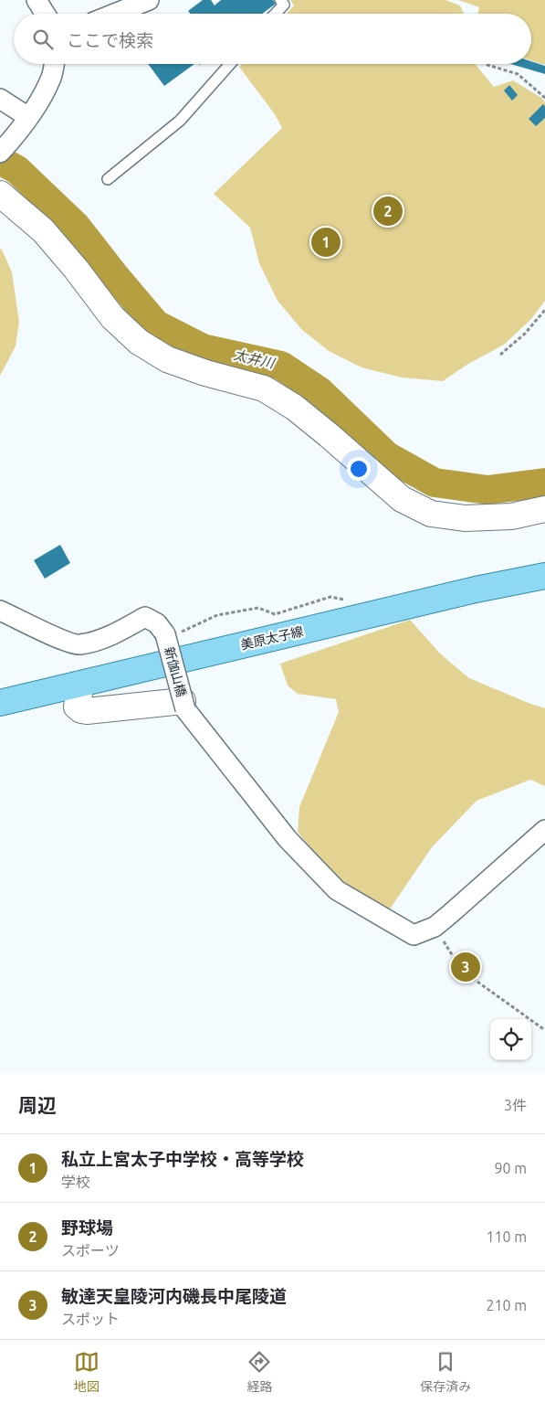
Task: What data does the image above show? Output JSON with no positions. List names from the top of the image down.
{
  "streets": {
    "main road": ["美原太子線"],
    "street": ["新伽山橋"]
  },
  "water": ["太井川"],
  "page": {
    "search": "ここで検索",
    "pins": ["2", "1", "3"],
    "heading": ["周辺", "3件"],
    "list": [
      {
        "mark": "1",
        "name": "私立上宮太子中学校・高等学校",
        "note": "学校",
        "value": "90 m"
      },
      {
        "mark": "2",
        "name": "野球場",
        "note": "スポーツ",
        "value": "110 m"
      },
      {
        "mark": "3",
        "name": "敏達天皇陵河内磯長中尾陵道",
        "note": "スポット",
        "value": "210 m"
      }
    ],
    "nav": ["地図", "経路", "保存済み"]
  }
}
